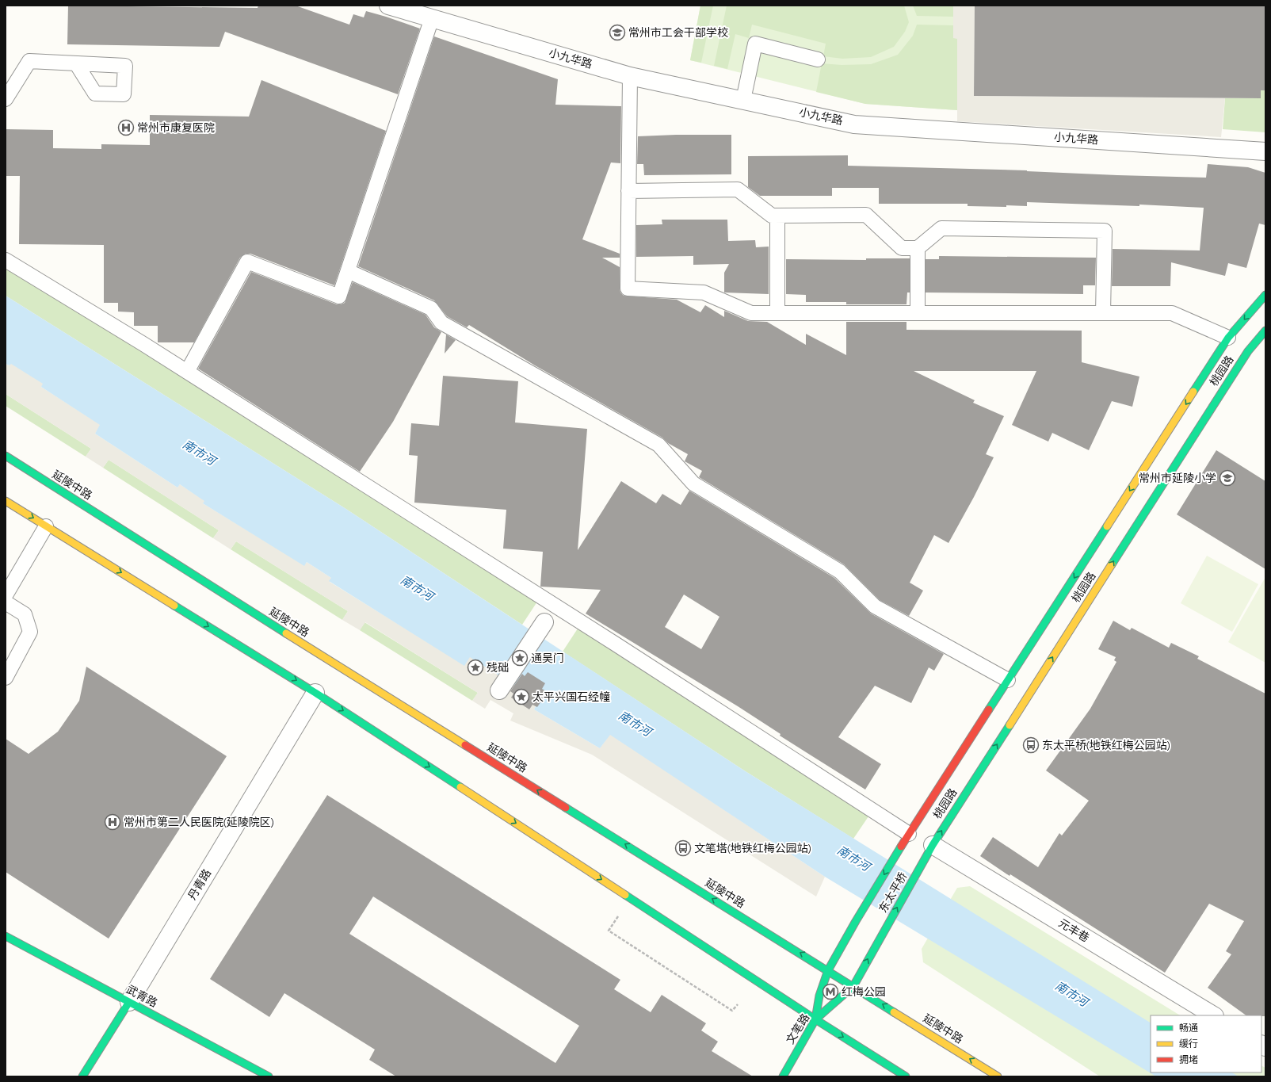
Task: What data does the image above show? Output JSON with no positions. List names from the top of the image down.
{
  "streets": {
    "main road": [
      "桃园路",
      "延陵中路",
      "丹青路",
      "东太平桥",
      "武青路",
      "文笔路"
    ],
    "street": ["小九华路", "元丰巷"]
  },
  "crossings": [
    ["桃园路", "东太平桥"],
    ["桃园路", "元丰巷"],
    ["延陵中路", "东太平桥"],
    ["延陵中路", "文笔路"],
    ["丹青路", "武青路"],
    ["东太平桥", "元丰巷"],
    ["东太平桥", "文笔路"]
  ],
  "one_way": ["桃园路"],
  "water": ["南市河"],
  "places": {
    "school or university": ["常州市工会干部学校", "常州市延陵小学"],
    "hospital": ["常州市康复医院", "常州市第二人民医院(延陵院区)"],
    "place": ["通吴门", "残础", "太平兴国石经幢"],
    "bus stop": ["东太平桥(地铁红梅公园站)", "文笔塔(地铁红梅公园站)"],
    "metro station": ["红梅公园"]
  },
  "legend": ["畅通", "缓行", "拥堵"]
}
